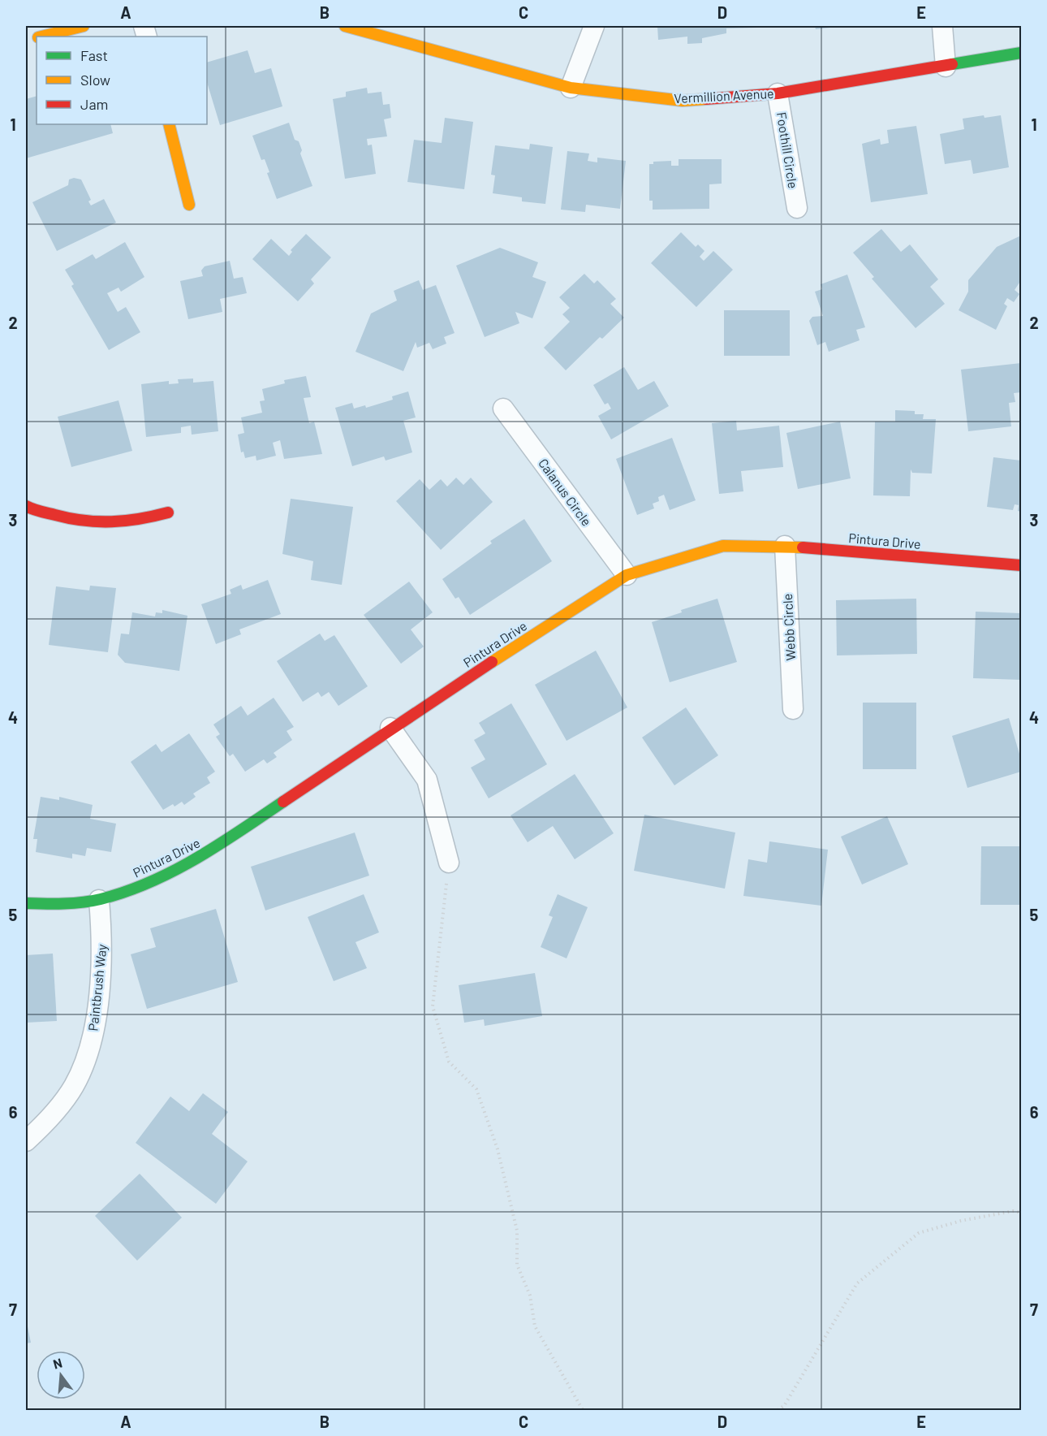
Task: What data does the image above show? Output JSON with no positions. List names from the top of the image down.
{
  "streets": {
    "street": [
      "Vermillion Avenue",
      "Foothill Circle",
      "Calanus Circle",
      "Pintura Drive",
      "Webb Circle",
      "Paintbrush Way"
    ]
  },
  "crossings": [
    ["Vermillion Avenue", "Foothill Circle"],
    ["Calanus Circle", "Pintura Drive"],
    ["Pintura Drive", "Webb Circle"],
    ["Pintura Drive", "Paintbrush Way"]
  ],
  "legend": ["Fast", "Slow", "Jam"],
  "north": "top",
  "grid": {
    "columns": [
      "A",
      "B",
      "C",
      "D",
      "E"
    ],
    "rows": [
      "1",
      "2",
      "3",
      "4",
      "5",
      "6",
      "7"
    ]
  }
}
